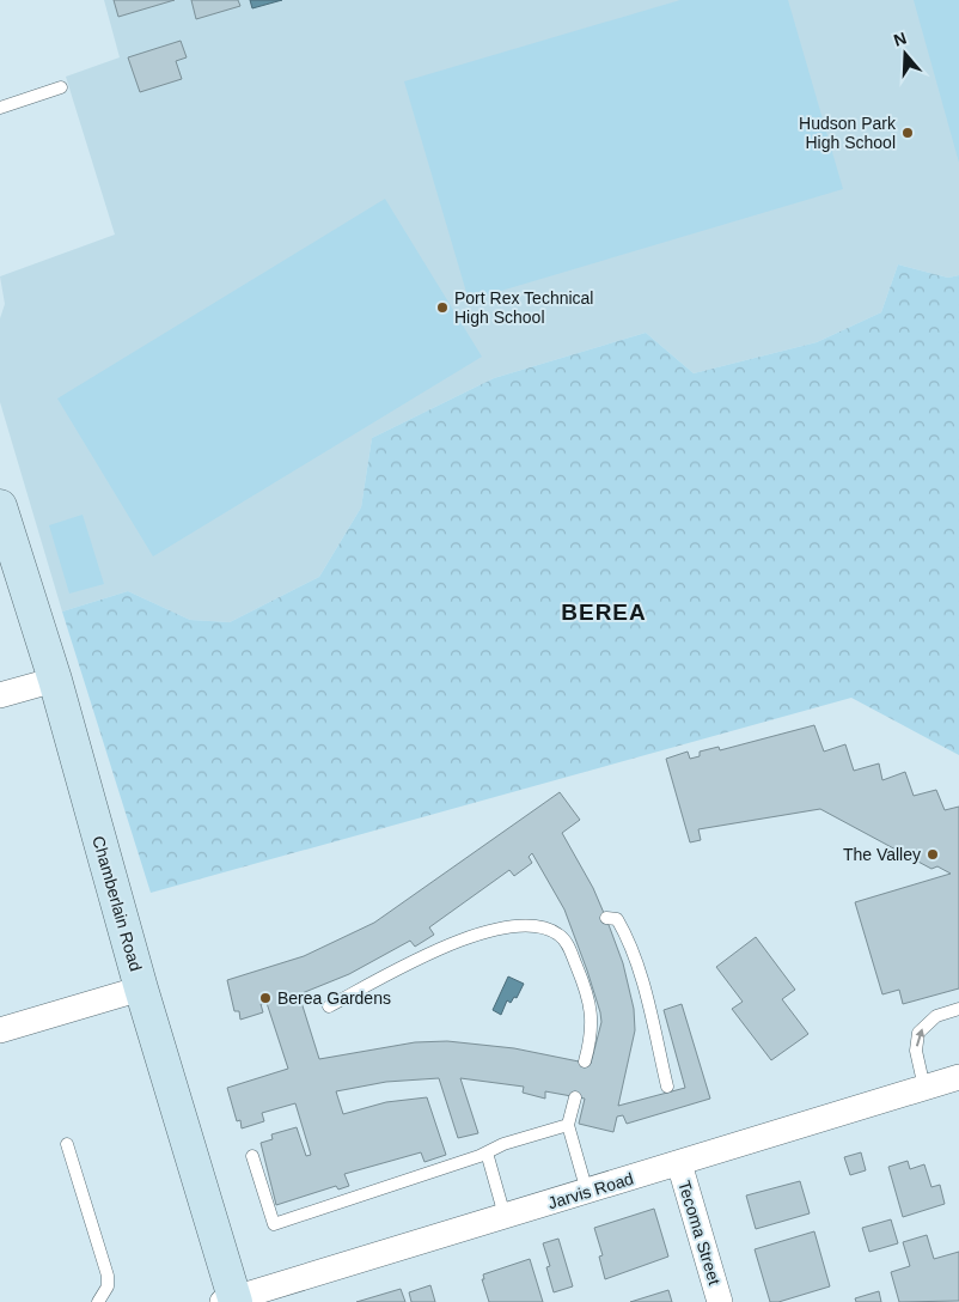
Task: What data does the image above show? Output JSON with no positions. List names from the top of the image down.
{
  "streets": {
    "street": ["Chamberlain Road", "Jarvis Road", "Tecoma Street"]
  },
  "crossings": [
    ["Chamberlain Road", "Jarvis Road"],
    ["Jarvis Road", "Tecoma Street"]
  ],
  "districts": ["BEREA"],
  "places": [
    "Hudson Park High School",
    "Port Rex Technical High School",
    "The Valley",
    "Berea Gardens"
  ],
  "north": "top"
}
